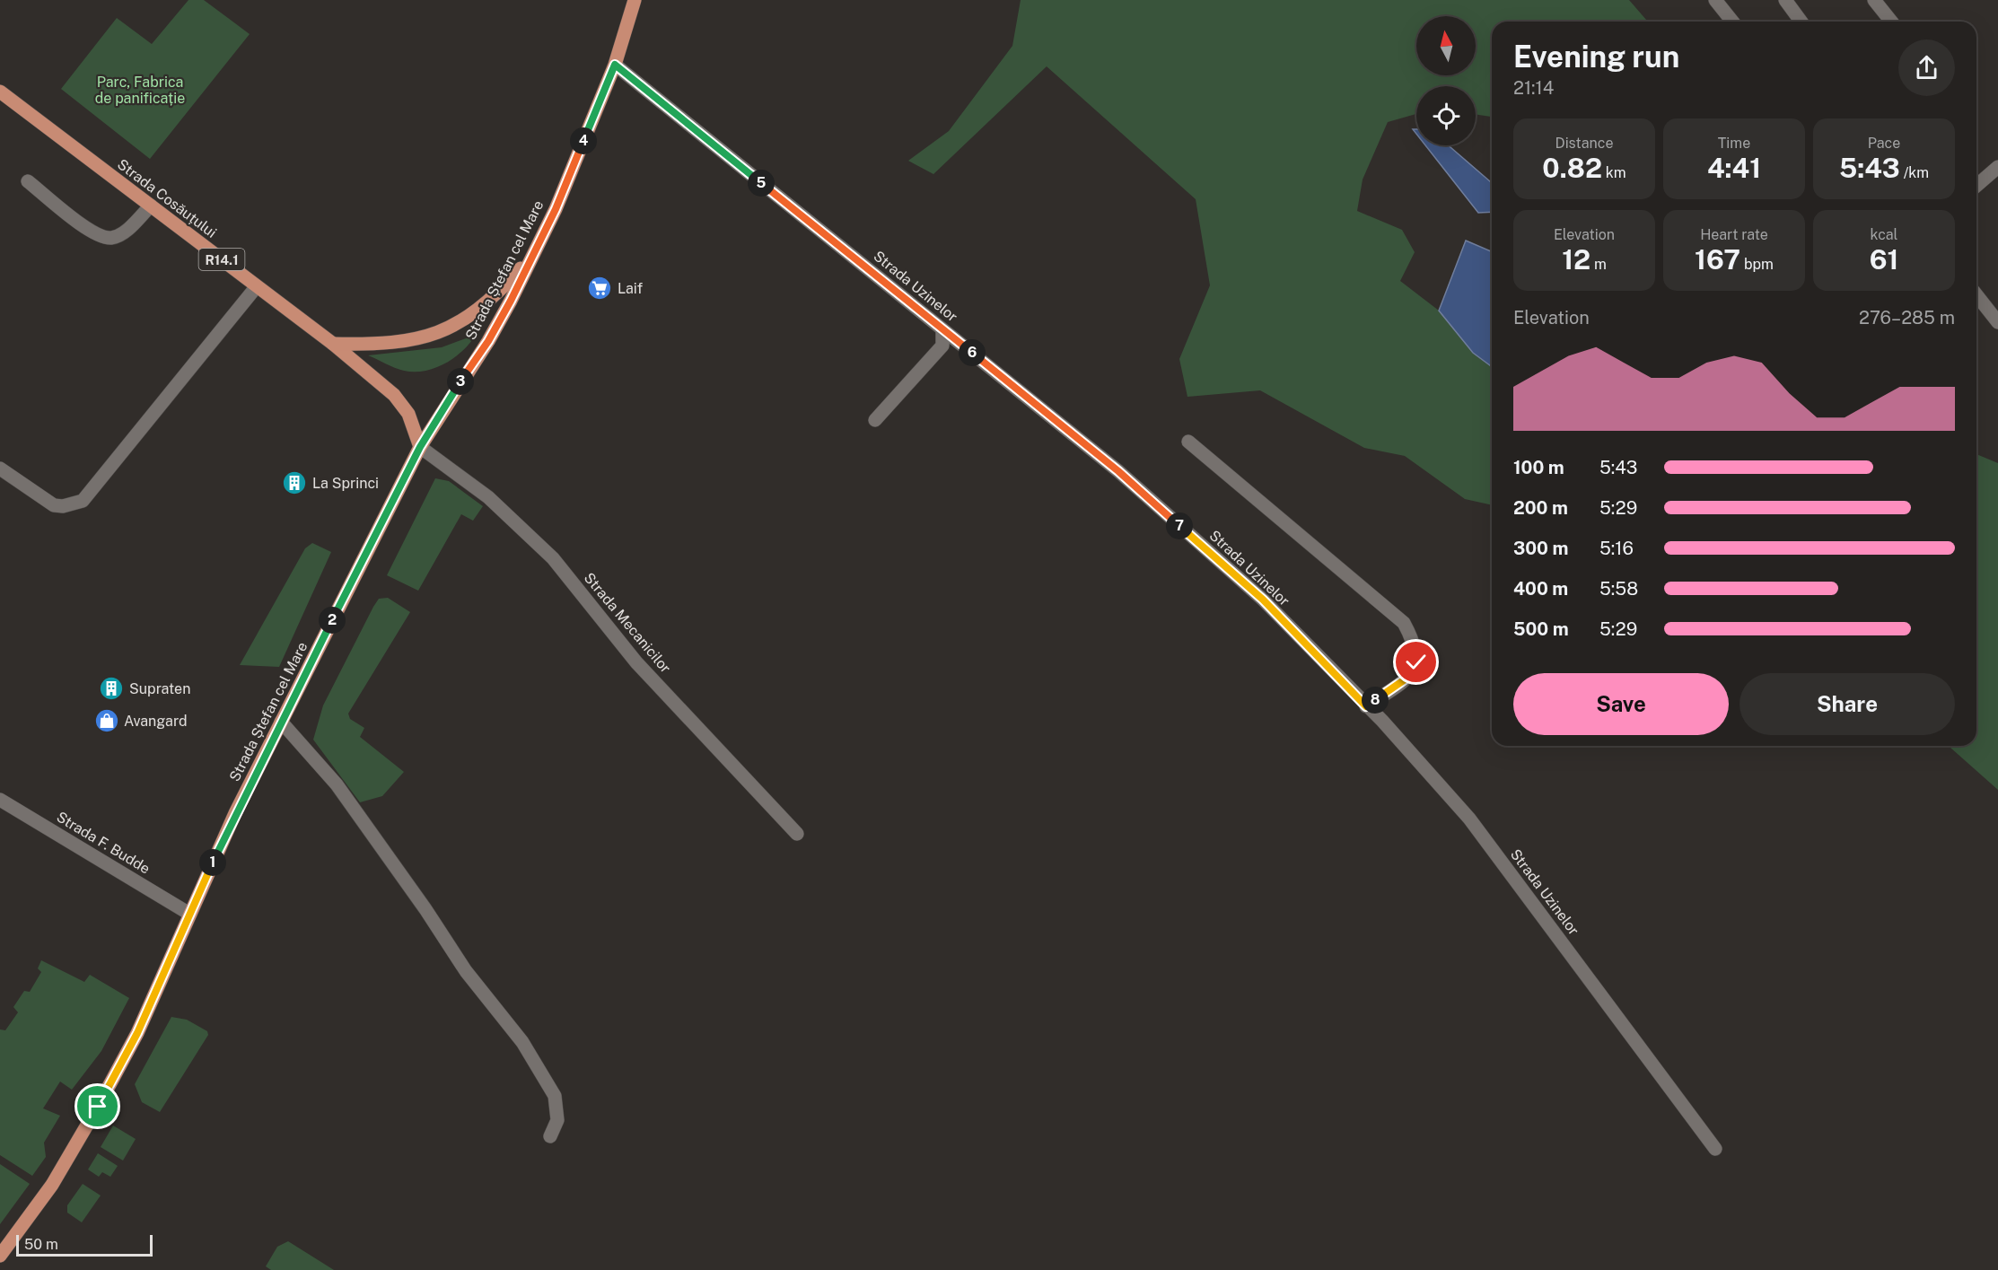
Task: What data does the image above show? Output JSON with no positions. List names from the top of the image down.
{
  "streets": {
    "main road": ["Strada Cosăuțului", "R14.1", "Strada Ștefan cel Mare"],
    "street": ["Strada Uzinelor", "Strada Mecanicilor", "Strada F. Budde"]
  },
  "crossings": [
    ["Strada Cosăuțului", "Strada Ștefan cel Mare"],
    ["Strada Cosăuțului", "Strada Mecanicilor"],
    ["Strada Ștefan cel Mare", "Strada Uzinelor"],
    ["Strada Ștefan cel Mare", "Strada Mecanicilor"],
    ["Strada Ștefan cel Mare", "Strada F. Budde"]
  ],
  "parks": ["Parc, Fabrica de panificație"],
  "places": {
    "supermarket": ["Laif"],
    "building": ["La Sprinci", "Supraten"],
    "shop": ["Avangard"]
  },
  "scale_bar": "50 m",
  "north": "top",
  "page": {
    "heading": ["Evening run", "21:14"],
    "stats": [
      ["Distance", "0.82 km"],
      ["Time", "4:41"],
      ["Pace", "5:43 /km"],
      ["Elevation", "12 m"],
      ["Heart rate", "167 bpm"],
      ["kcal", "61"]
    ],
    "pins": [
      "4",
      "5",
      "6",
      "3",
      "7",
      "2",
      "8",
      "1"
    ],
    "chart": ["Elevation", "276–285 m"],
    "list": [
      {
        "name": "100 m",
        "note": "5:43"
      },
      {
        "name": "200 m",
        "note": "5:29"
      },
      {
        "name": "300 m",
        "note": "5:16"
      },
      {
        "name": "400 m",
        "note": "5:58"
      },
      {
        "name": "500 m",
        "note": "5:29"
      }
    ],
    "buttons": ["Save", "Share"],
    "scale": "50 m"
  }
}
